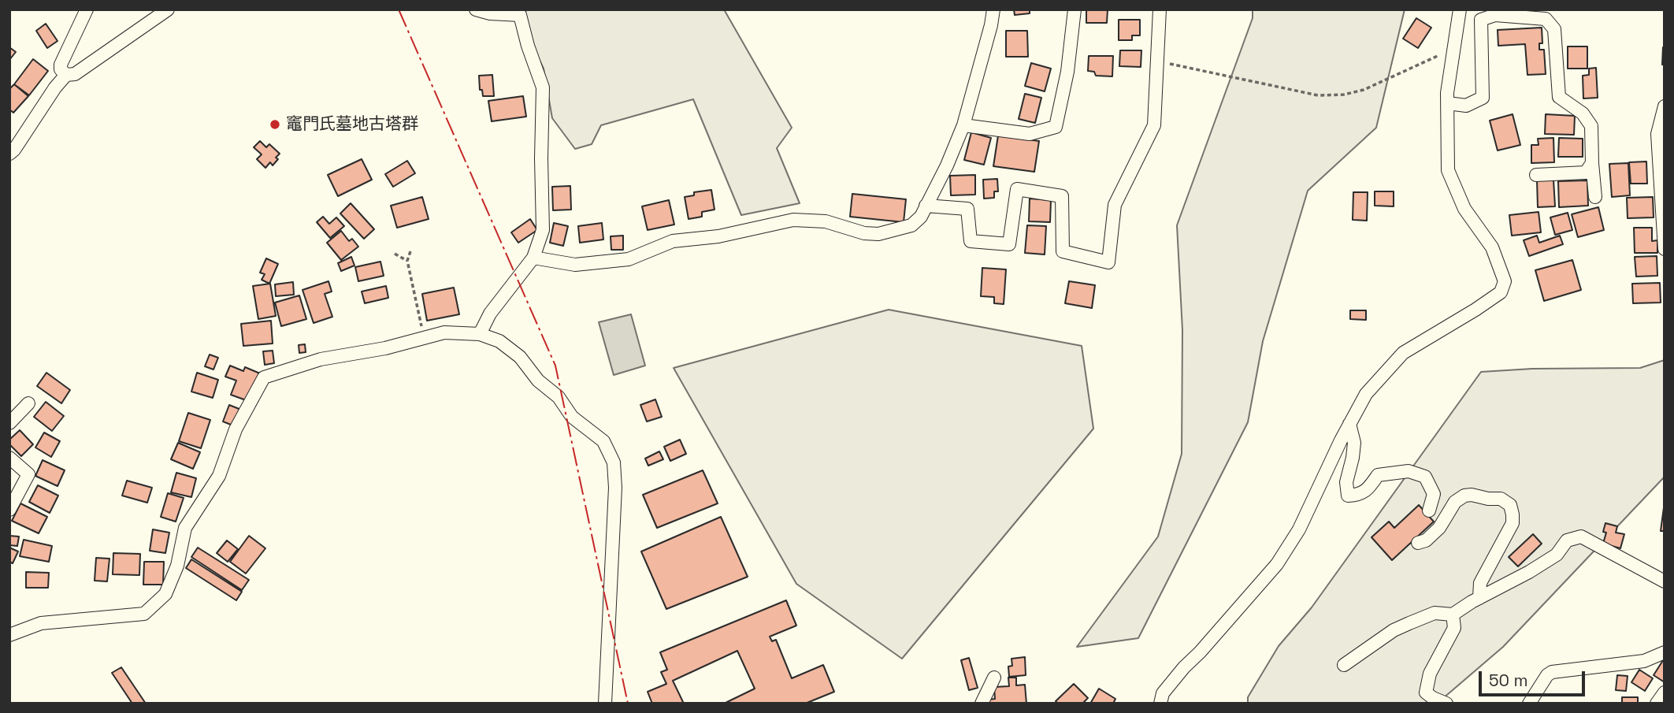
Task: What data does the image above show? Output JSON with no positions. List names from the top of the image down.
{
  "places": ["竈門氏墓地古塔群"],
  "scale_bar": "50 m"
}
